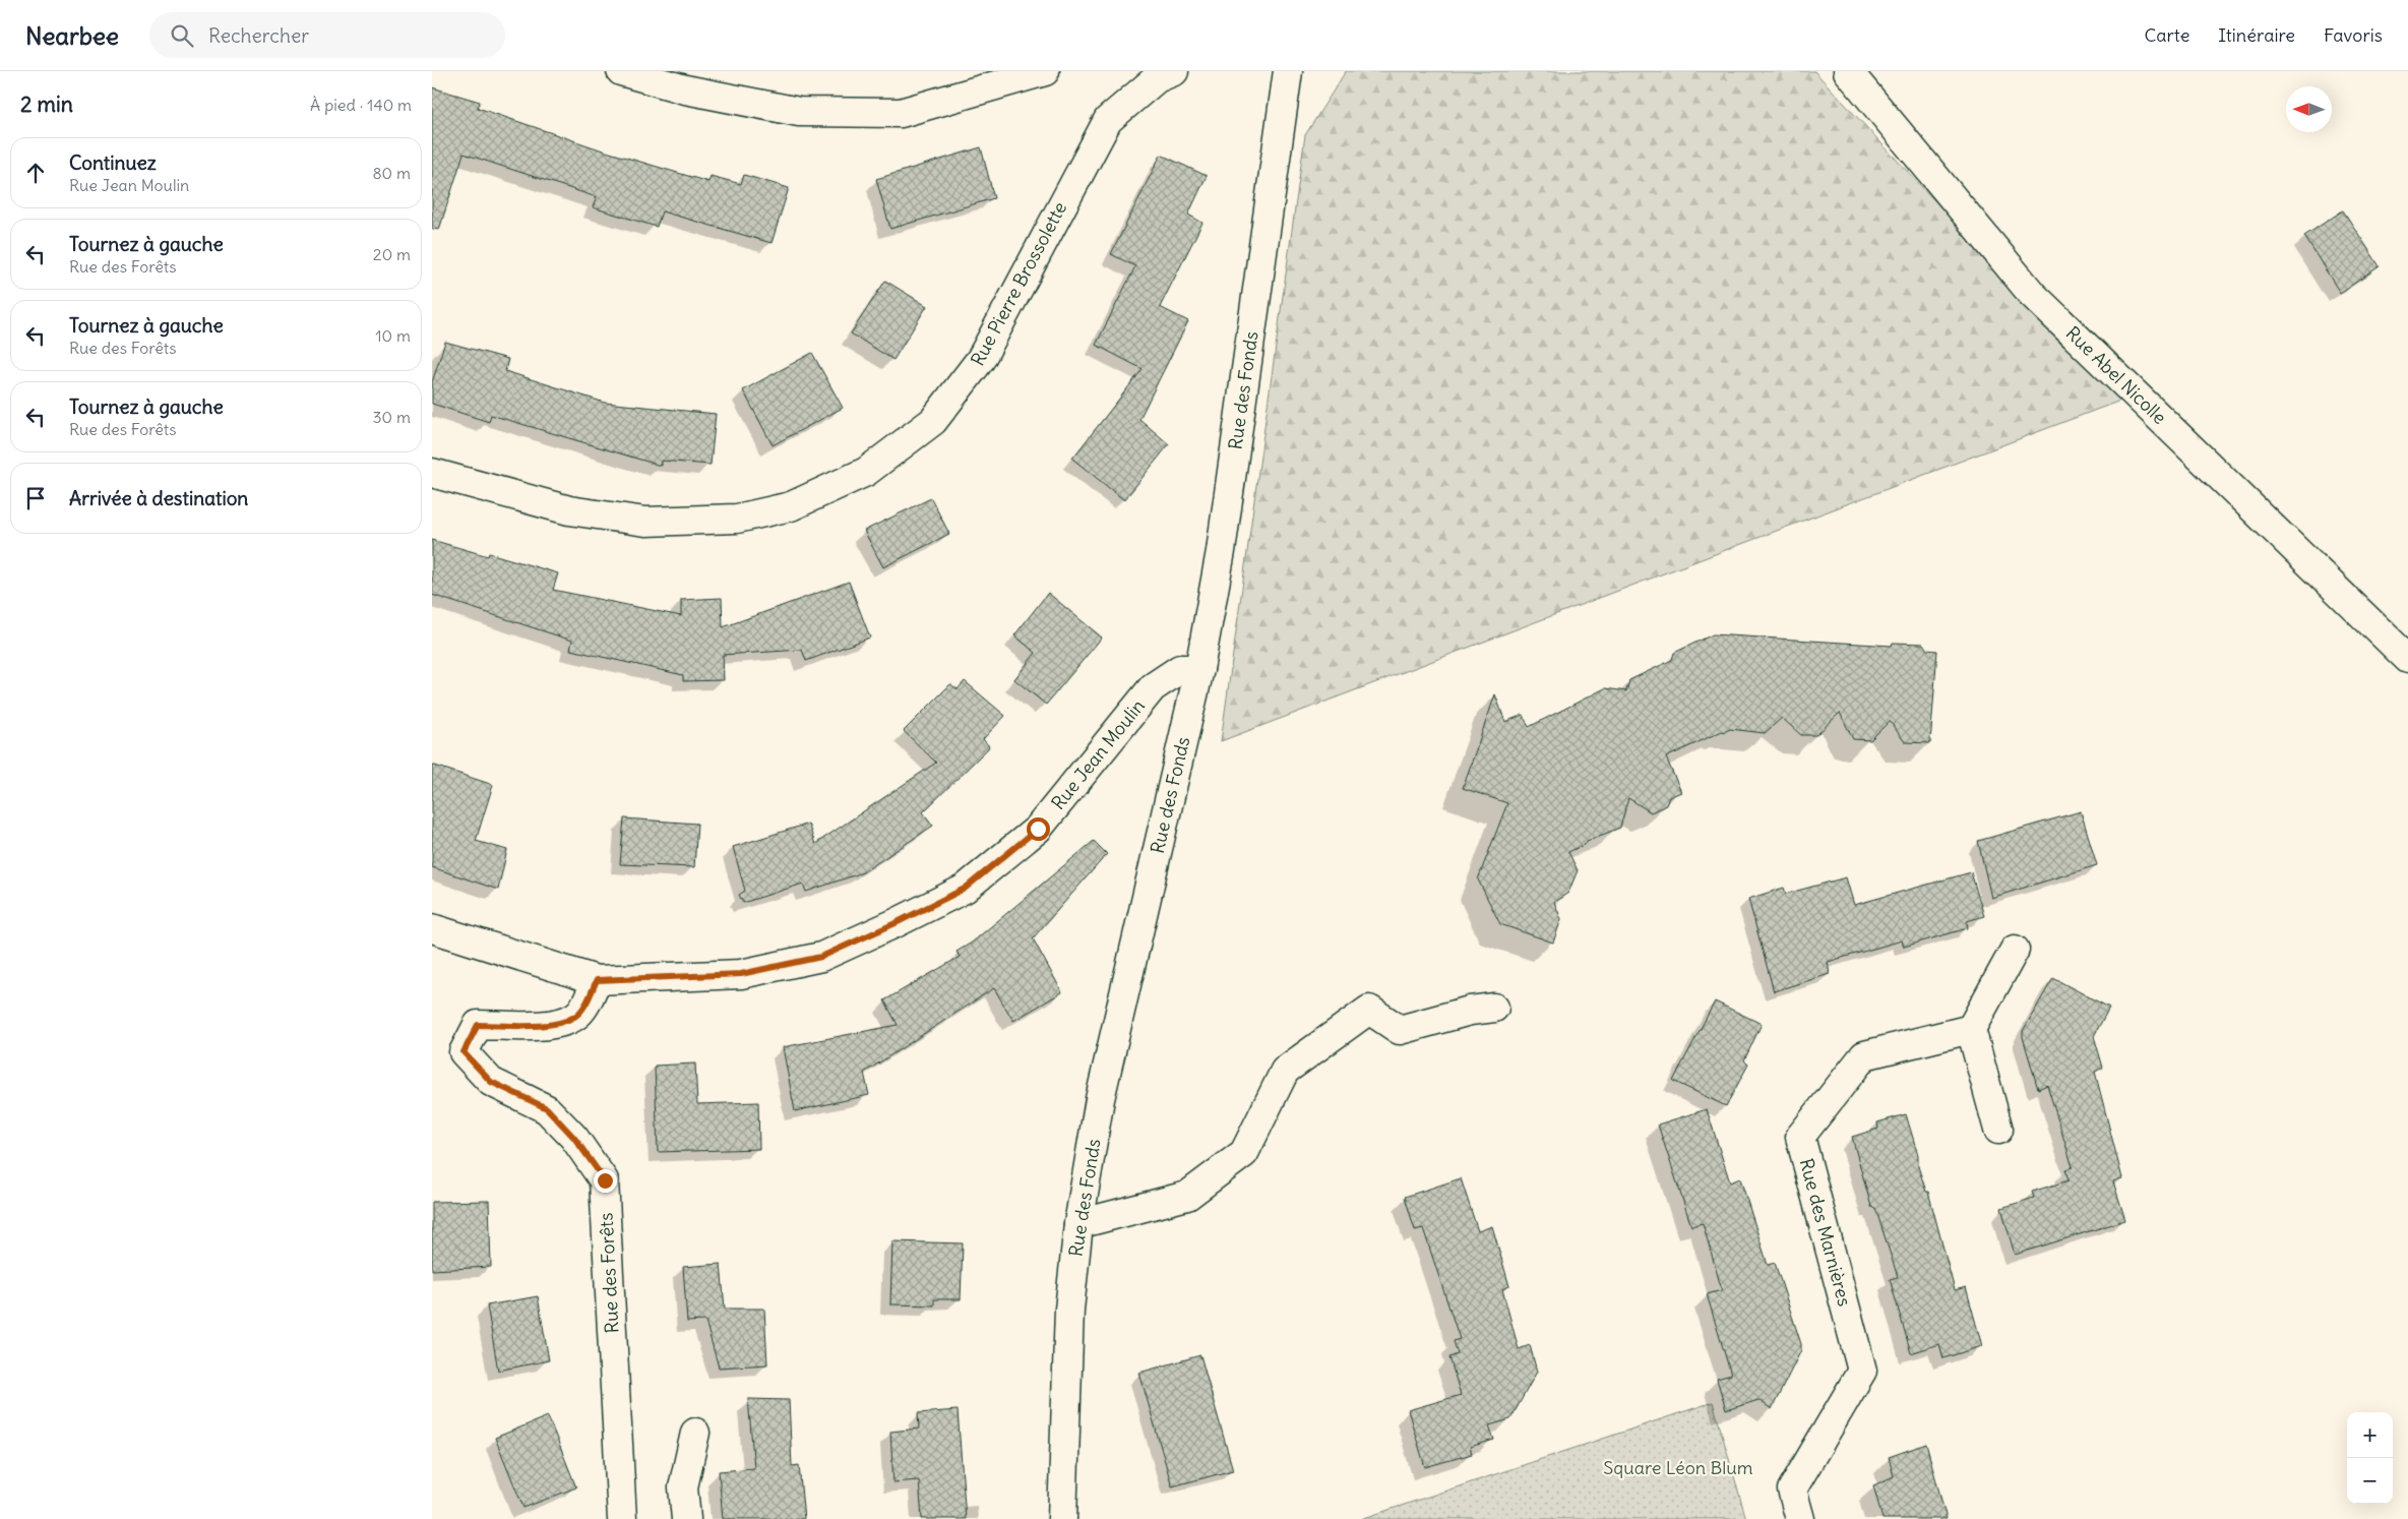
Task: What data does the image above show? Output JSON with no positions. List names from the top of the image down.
{
  "streets": {
    "street": [
      "Rue Pierre Brossolette",
      "Rue Abel Nicolle",
      "Rue des Fonds",
      "Rue Jean Moulin",
      "Rue des Marnières",
      "Rue des Forêts"
    ]
  },
  "crossings": [
    ["Rue des Fonds", "Rue Jean Moulin"],
    ["Rue Jean Moulin", "Rue des Forêts"]
  ],
  "parks": ["Square Léon Blum"],
  "north": "left",
  "page": {
    "header": "Nearbee",
    "search": "Rechercher",
    "nav": ["Carte", "Itinéraire", "Favoris"],
    "heading": ["2 min", "À pied · 140 m"],
    "list": [
      ["Continuez", "Rue Jean Moulin", "80 m"],
      ["Tournez à gauche", "Rue des Forêts", "20 m"],
      ["Tournez à gauche", "Rue des Forêts", "10 m"],
      ["Tournez à gauche", "Rue des Forêts", "30 m"],
      "Arrivée à destination"
    ],
    "map_buttons": ["+", "−"]
  }
}
